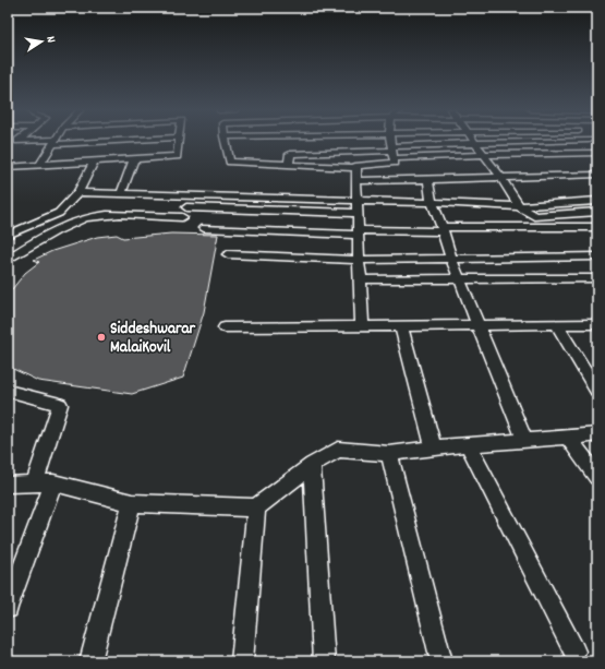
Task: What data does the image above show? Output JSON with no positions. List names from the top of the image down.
{
  "places": ["Siddeshwarar MalaiKovil"],
  "north": "right"
}
